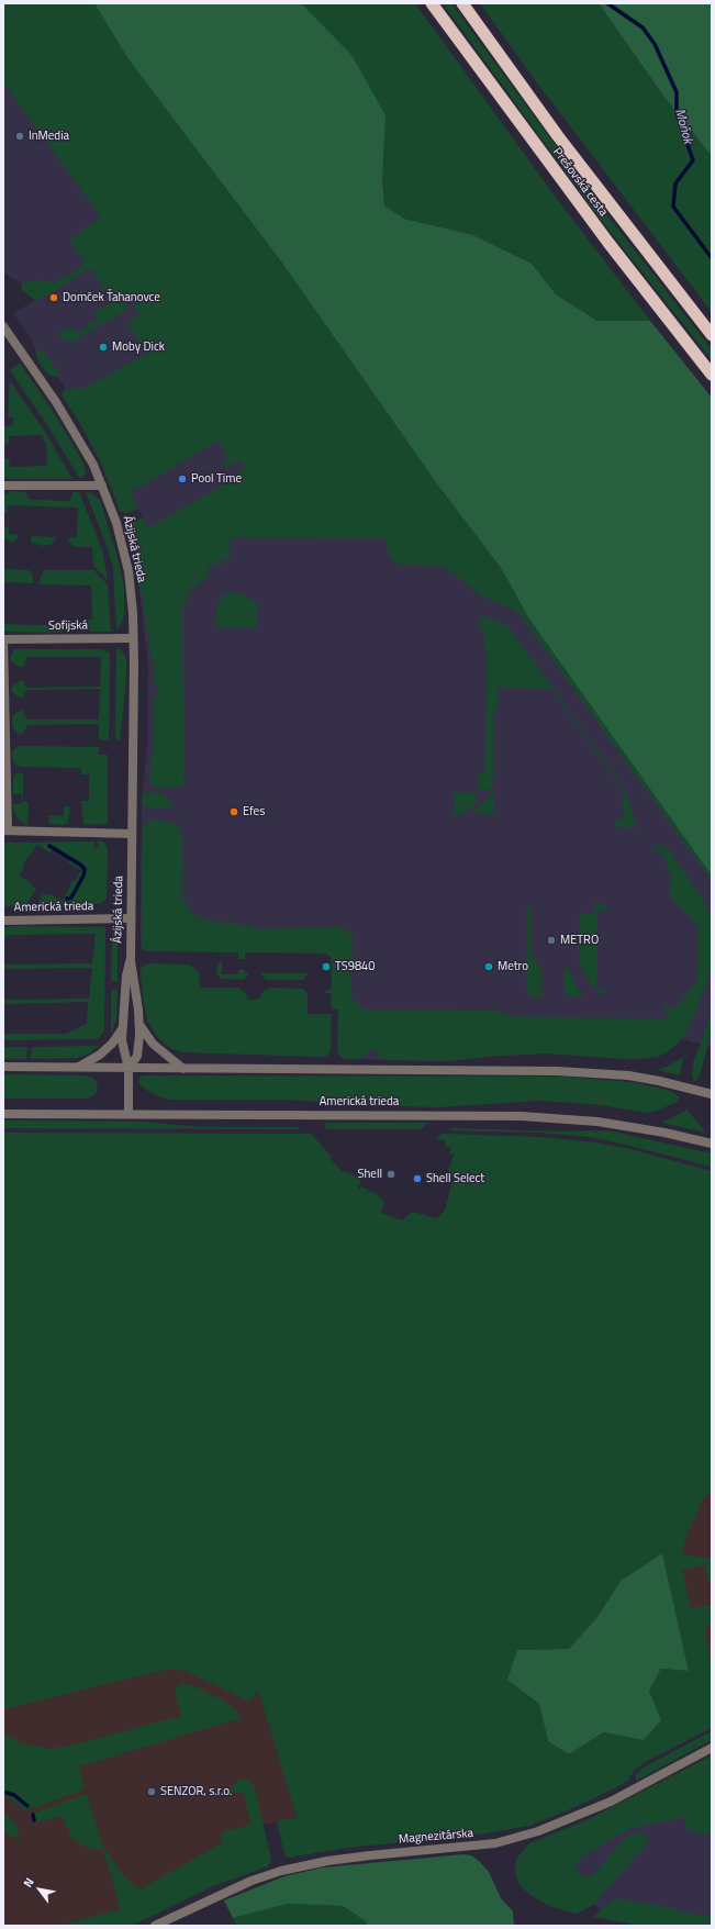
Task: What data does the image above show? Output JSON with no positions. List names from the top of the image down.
{
  "streets": {
    "highway": ["Prešovská cesta"],
    "street": [
      "Ázijská trieda",
      "Sofijská",
      "Americká trieda",
      "Magnezitárska"
    ]
  },
  "crossings": [
    ["Ázijská trieda", "Sofijská"],
    ["Ázijská trieda", "Americká trieda"]
  ],
  "water": ["Moňok"],
  "places": [
    "InMedia",
    "Domček Ťahanovce",
    "Moby Dick",
    "Pool Time",
    "Efes",
    "METRO",
    "TS9840",
    "Metro",
    "Shell",
    "Shell Select",
    "SENZOR, s.r.o."
  ],
  "north": "top left"
}
